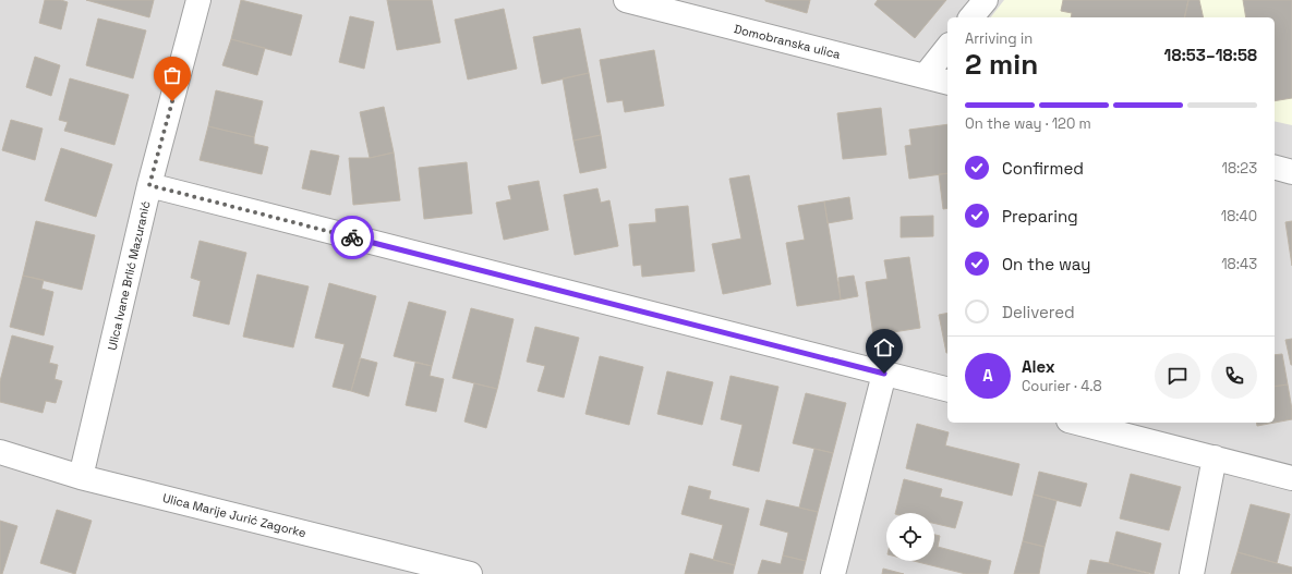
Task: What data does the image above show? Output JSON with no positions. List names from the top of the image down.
{
  "streets": {
    "street": ["Domobranska ulica", "Ulica Ivane Brlić Mazuranić", "Ulica Marije Jurić Zagorke"]
  },
  "crossings": [
    ["Ulica Ivane Brlić Mazuranić", "Ulica Marije Jurić Zagorke"]
  ],
  "page": {
    "heading": ["2 min", "Arriving in", "18:53–18:58"],
    "panel": ["Alex", "Courier · 4.8"],
    "bar": "On the way · 120 m",
    "list": [
      ["Confirmed", "18:23"],
      ["Preparing", "18:40"],
      ["On the way", "18:43"],
      "Delivered"
    ],
    "round": "A"
  }
}
